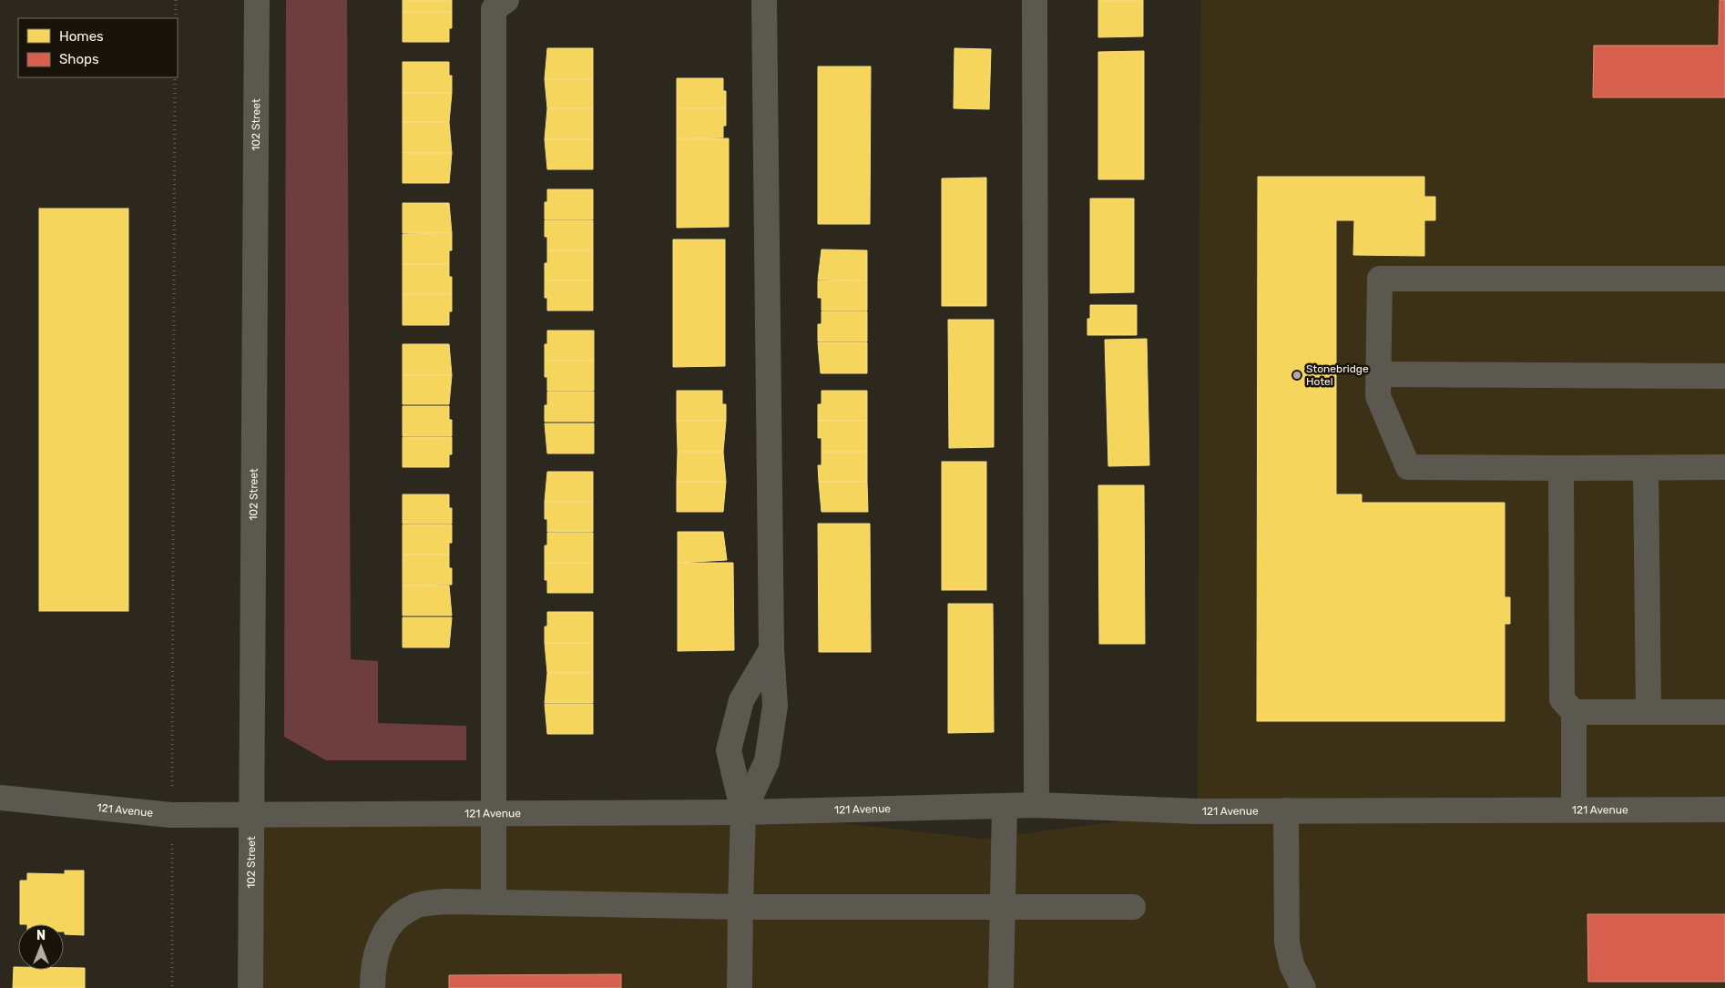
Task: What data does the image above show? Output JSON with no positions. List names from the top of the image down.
{
  "streets": {
    "street": ["102 Street", "121 Avenue"]
  },
  "crossings": [
    ["102 Street", "121 Avenue"]
  ],
  "places": ["Stonebridge Hotel"],
  "legend": ["Homes", "Shops"],
  "north": "top"
}
